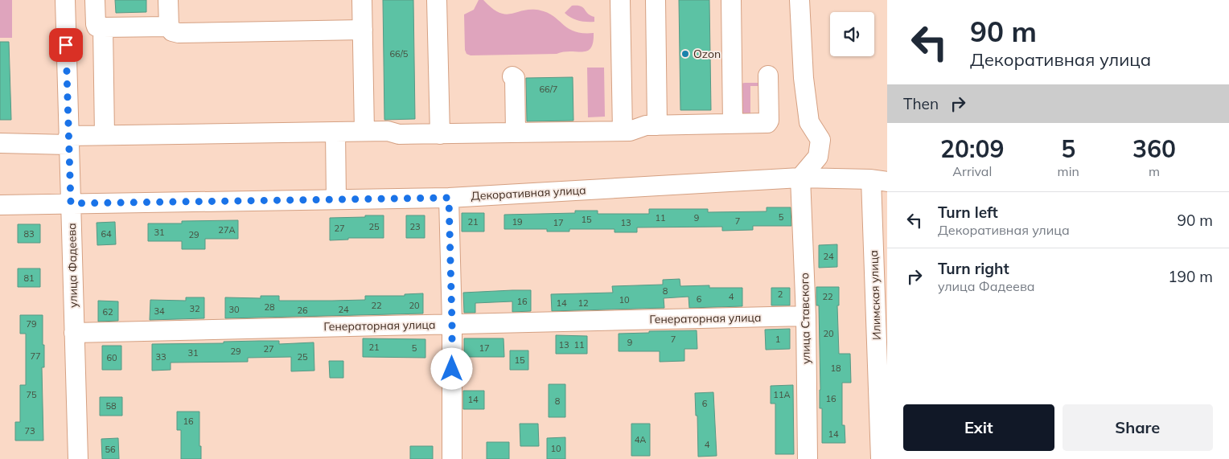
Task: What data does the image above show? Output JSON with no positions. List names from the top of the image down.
{
  "streets": {
    "street": [
      "Декоративная улица",
      "улица Фадеева",
      "Илимская улица",
      "Генераторная улица",
      "улица Ставского"
    ]
  },
  "crossings": [
    ["Декоративная улица", "улица Фадеева"],
    ["Декоративная улица", "Илимская улица"],
    ["Декоративная улица", "улица Ставского"],
    ["улица Фадеева", "Генераторная улица"],
    ["Генераторная улица", "улица Ставского"]
  ],
  "places": ["Ozon"],
  "house_numbers": [
    "66/5",
    "66/7",
    "5",
    "11",
    "9",
    "15",
    "7",
    "21",
    "19",
    "17",
    "13",
    "25",
    "23",
    "27",
    "27А",
    "31",
    "83",
    "64",
    "29",
    "24",
    "81",
    "8",
    "2",
    "4",
    "22",
    "6",
    "10",
    "16",
    "14",
    "12",
    "22",
    "20",
    "28",
    "32",
    "30",
    "24",
    "26",
    "34",
    "62",
    "79",
    "20",
    "7",
    "1",
    "9",
    "13",
    "11",
    "21",
    "5",
    "17",
    "27",
    "29",
    "31",
    "77",
    "33",
    "25",
    "60",
    "15",
    "18",
    "75",
    "11А",
    "16",
    "14",
    "8",
    "6",
    "58",
    "16",
    "73",
    "14",
    "4А",
    "4",
    "10",
    "56"
  ],
  "page": {
    "turn": ["90 m", "Декоративная улица"],
    "then": "Then",
    "eta": [
      "20:09",
      "Arrival",
      "5",
      "min",
      "360",
      "m"
    ],
    "list": [
      {
        "name": "Turn left",
        "note": "Декоративная улица",
        "value": "90 m"
      },
      {
        "name": "Turn right",
        "note": "улица Фадеева",
        "value": "190 m"
      }
    ],
    "buttons": ["Exit", "Share"]
  }
}
